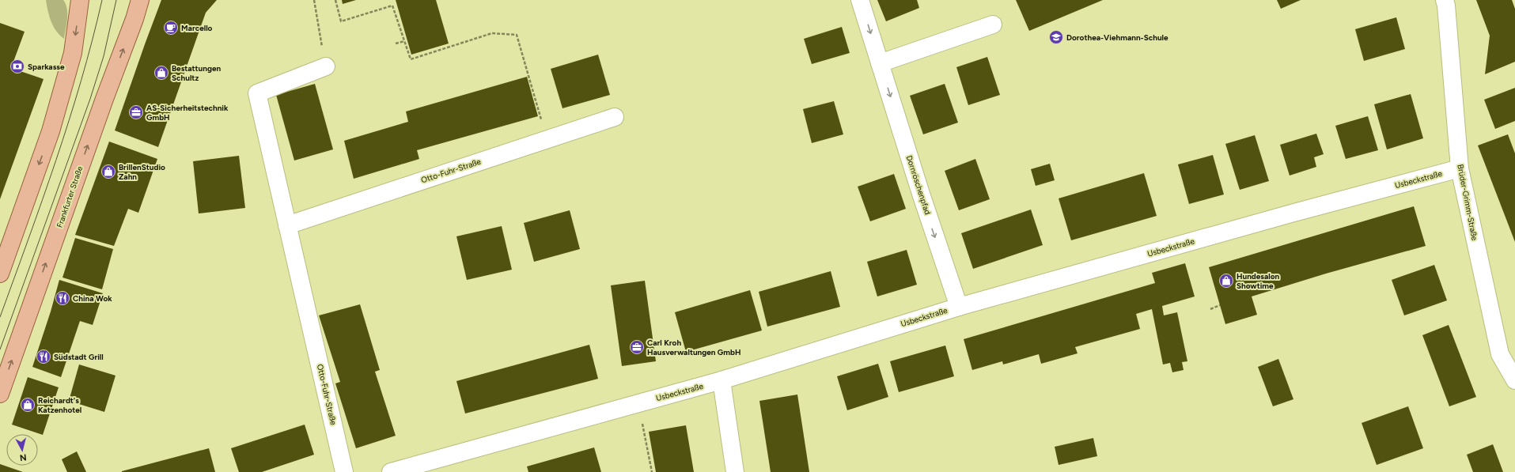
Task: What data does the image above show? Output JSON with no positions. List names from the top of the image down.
{
  "streets": {
    "main road": ["Frankfurter Straße"],
    "street": [
      "Otto-Fuhr-Straße",
      "Usbeckstraße",
      "Dornröschenpfad",
      "Brüder-Grimm-Straße"
    ]
  },
  "crossings": [
    ["Usbeckstraße", "Dornröschenpfad"],
    ["Usbeckstraße", "Brüder-Grimm-Straße"]
  ],
  "one_way": ["Dornröschenpfad"],
  "places": {
    "cafe": ["Marcello"],
    "school or university": ["Dorothea-Viehmann-Schule"],
    "bank": ["Sparkasse"],
    "shop": [
      "Bestattungen Schultz",
      "BrillenStudio Zahn",
      "Hundesalon Showtime",
      "Reichardt's Katzenhotel"
    ],
    "office": ["AS-Sicherheitstechnik GmbH", "Carl Kroh Hausverwaltungen GmbH"],
    "restaurant": ["China Wok", "Südstadt Grill"]
  },
  "north": "bottom"
}
